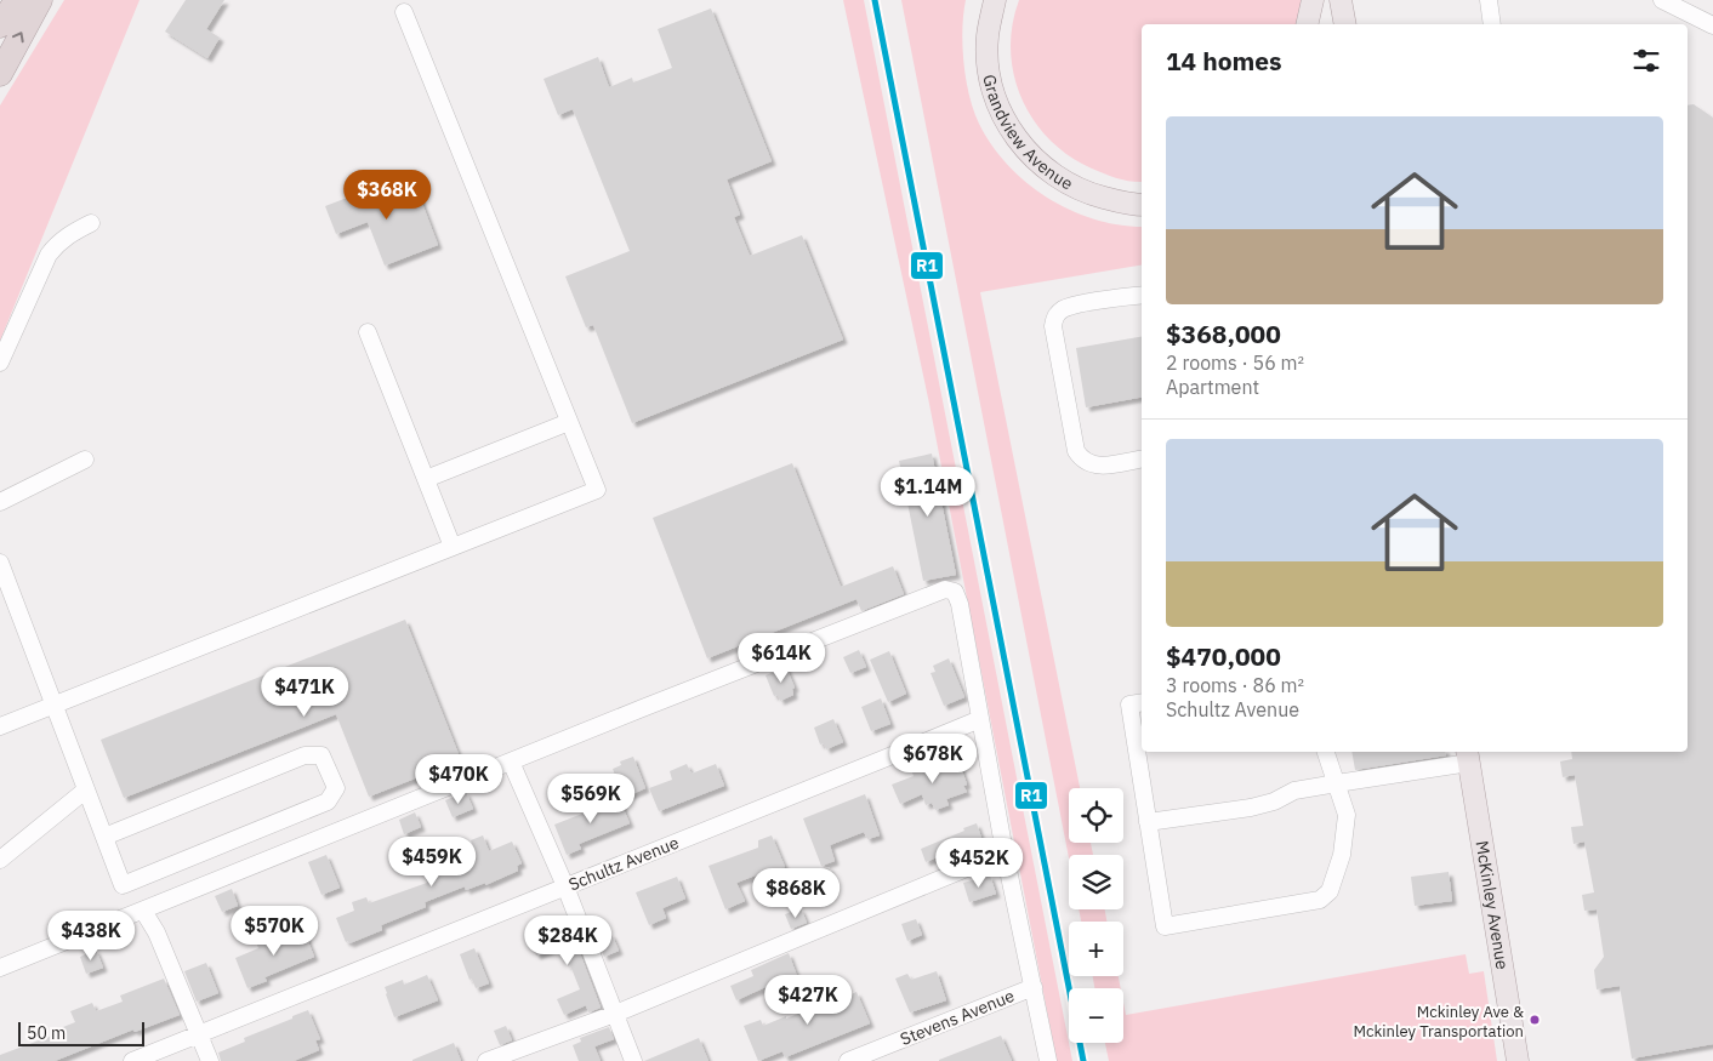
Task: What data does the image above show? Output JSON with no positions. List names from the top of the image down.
{
  "streets": {
    "main road": ["Grandview Avenue", "McKinley Avenue"],
    "street": ["Schultz Avenue", "Stevens Avenue"]
  },
  "places": ["Mckinley Ave & Mckinley Transportation"],
  "lines": ["transit line R1"],
  "scale_bar": "50 m",
  "page": {
    "heading": "14 homes",
    "list": [
      {
        "name": "$368,000",
        "note": "2 rooms · 56 m² · Apartment"
      },
      {
        "name": "$470,000",
        "note": "3 rooms · 86 m² · Schultz Avenue"
      }
    ],
    "price": [
      "$368K",
      "$1.14M",
      "$614K",
      "$471K",
      "$678K",
      "$470K",
      "$569K",
      "$459K",
      "$452K",
      "$868K",
      "$570K",
      "$438K",
      "$284K",
      "$427K"
    ],
    "map_buttons": ["+", "−"],
    "scale": "50 m"
  }
}
